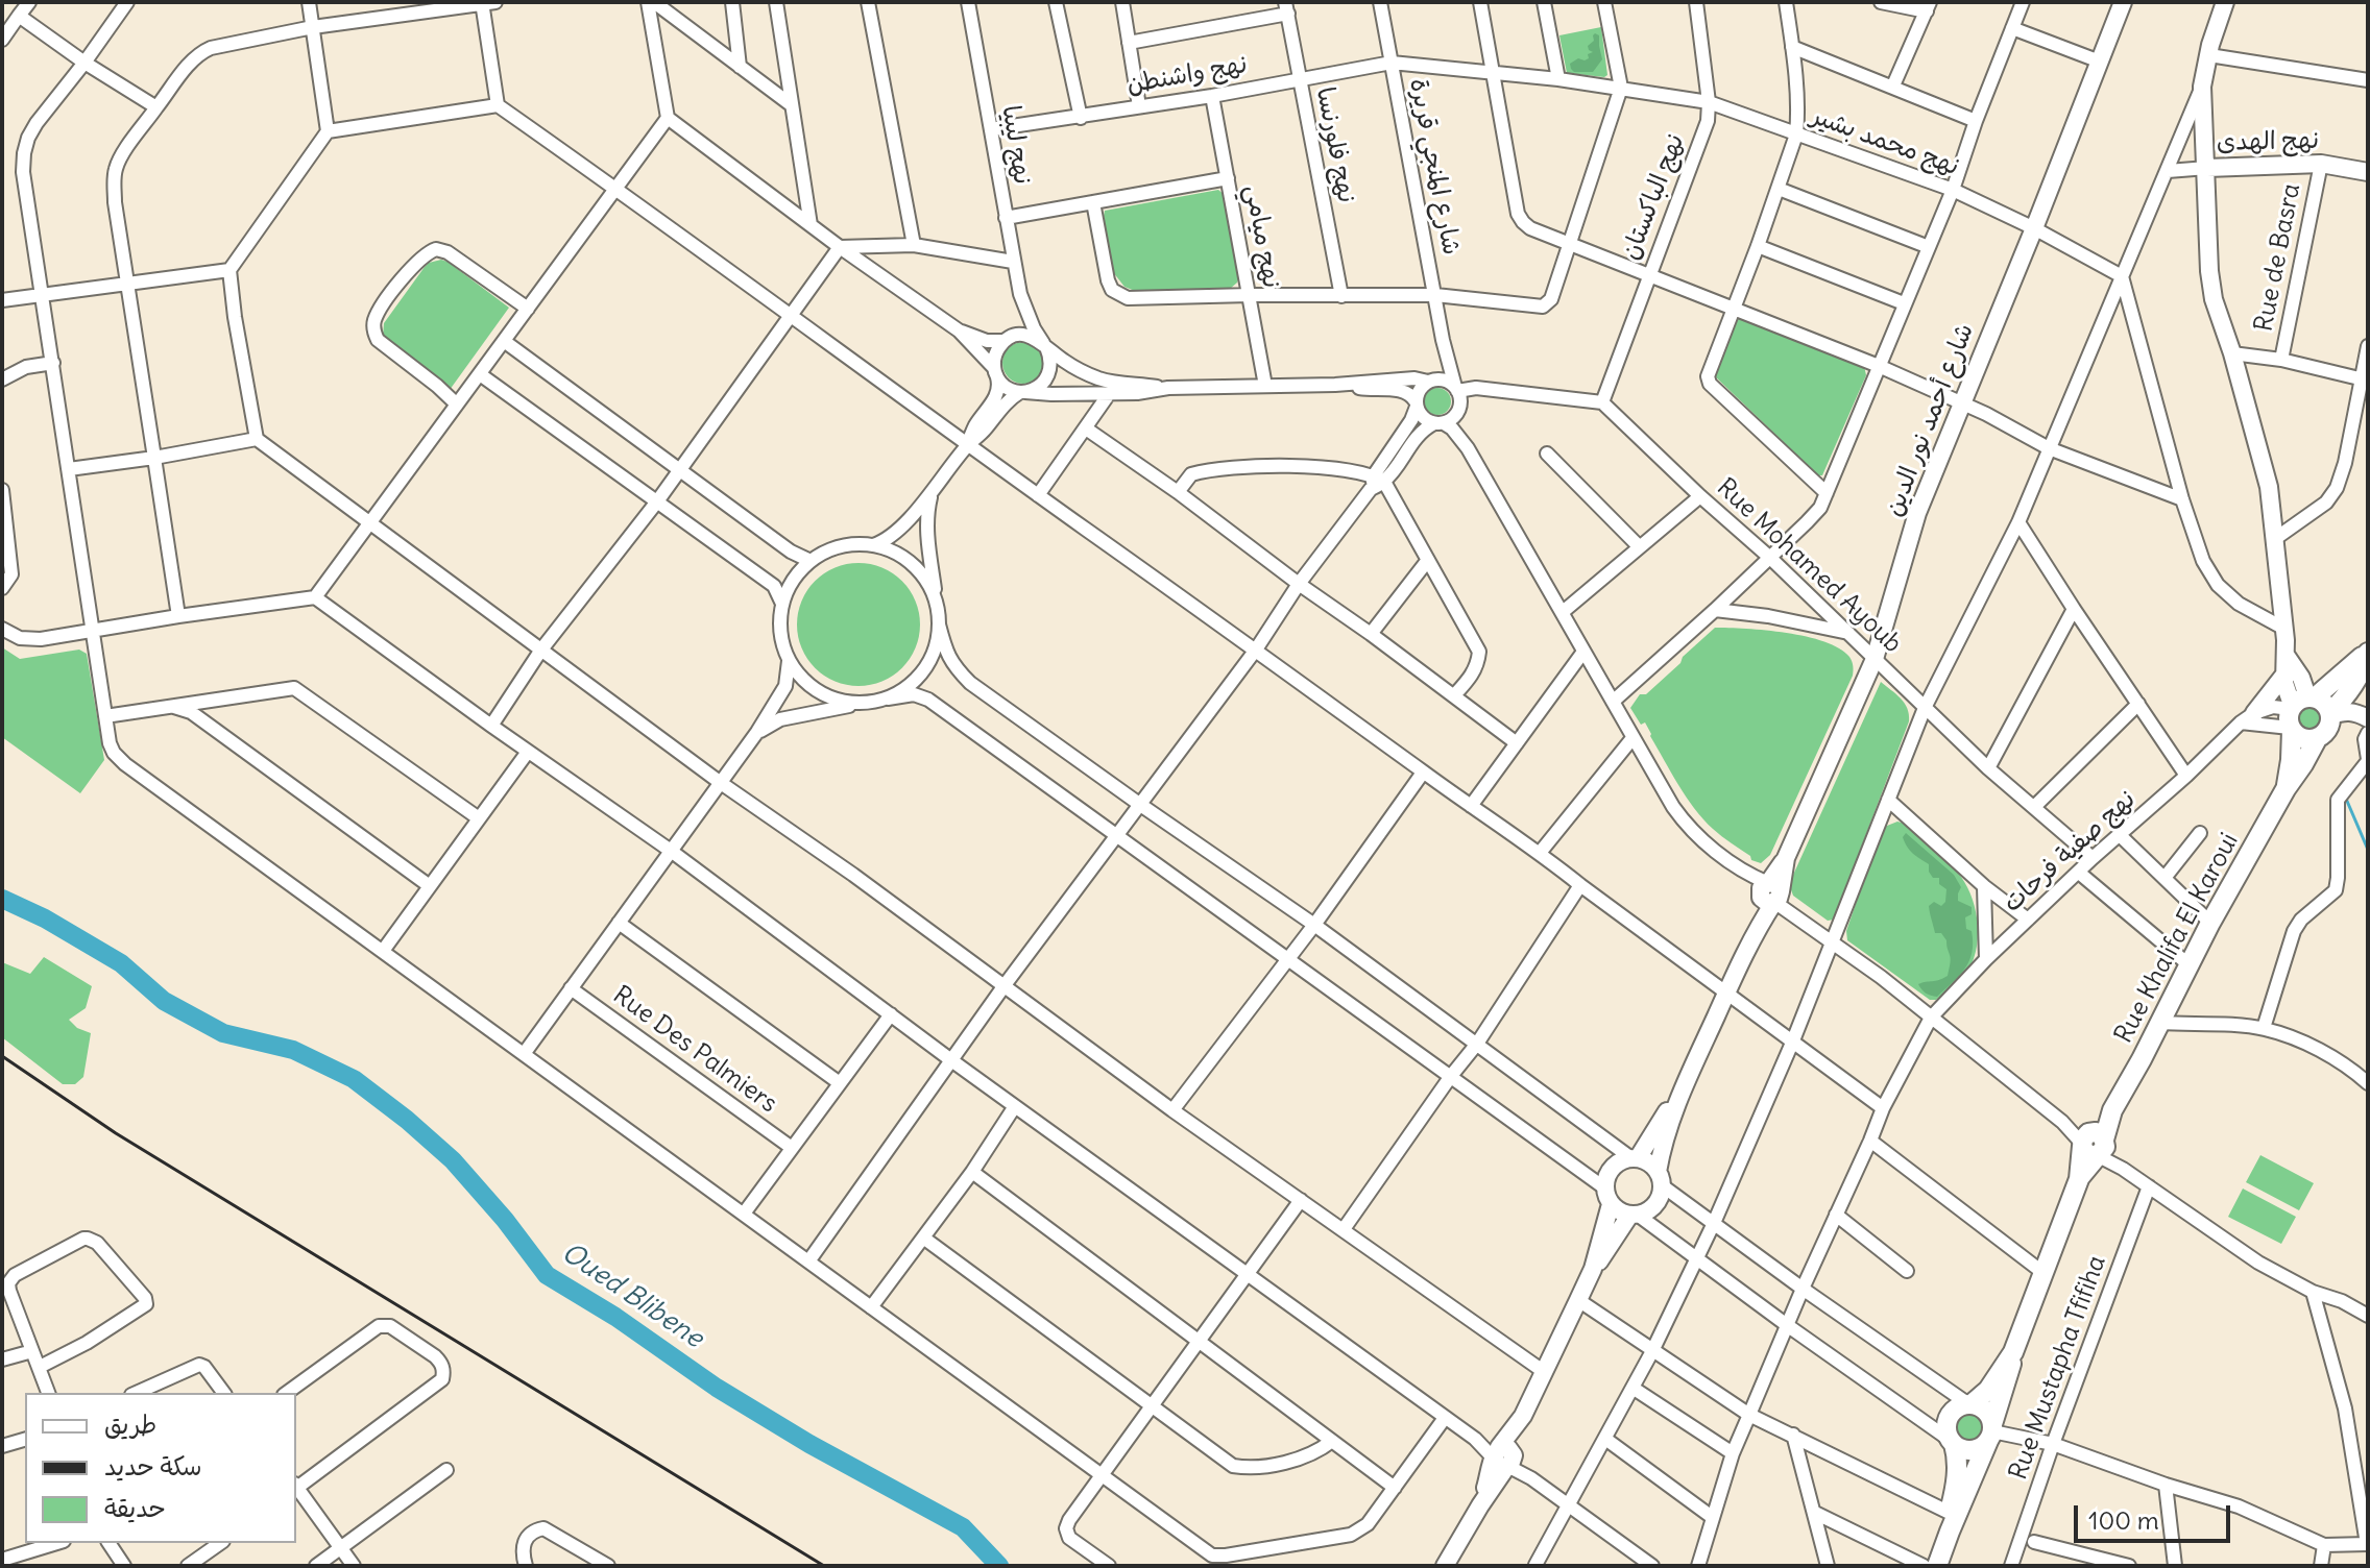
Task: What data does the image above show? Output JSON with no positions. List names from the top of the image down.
{
  "streets": {
    "main road": ["Rue Khalifa El Karoui"],
    "street": [
      "نهج واشنطن",
      "نهج محمد بشير",
      "نهج الهدى",
      "نهج ليبيا",
      "نهج فلورنسا",
      "شارع المنجي قريرة",
      "نهج الباكستان",
      "نهج ميامي",
      "Rue de Basra",
      "شارع أحمد نور الدين",
      "Rue Mohamed Ayoub",
      "نهج صفية فرحات",
      "Rue Des Palmiers",
      "Rue Mustapha Tfifiha"
    ]
  },
  "crossings": [
    ["نهج واشنطن", "نهج محمد بشير"],
    ["نهج واشنطن", "نهج ليبيا"],
    ["نهج واشنطن", "نهج فلورنسا"],
    ["نهج واشنطن", "شارع المنجي قريرة"],
    ["نهج واشنطن", "نهج ميامي"],
    ["نهج محمد بشير", "نهج الباكستان"],
    ["نهج محمد بشير", "شارع أحمد نور الدين"],
    ["نهج الهدى", "Rue de Basra"],
    ["نهج الباكستان", "Rue Mohamed Ayoub"],
    ["شارع أحمد نور الدين", "Rue Mohamed Ayoub"],
    ["Rue Mohamed Ayoub", "نهج صفية فرحات"]
  ],
  "water": ["Oued Blibene"],
  "legend": ["طريق", "سكة حديد", "حديقة"],
  "scale_bar": "100 m"
}
